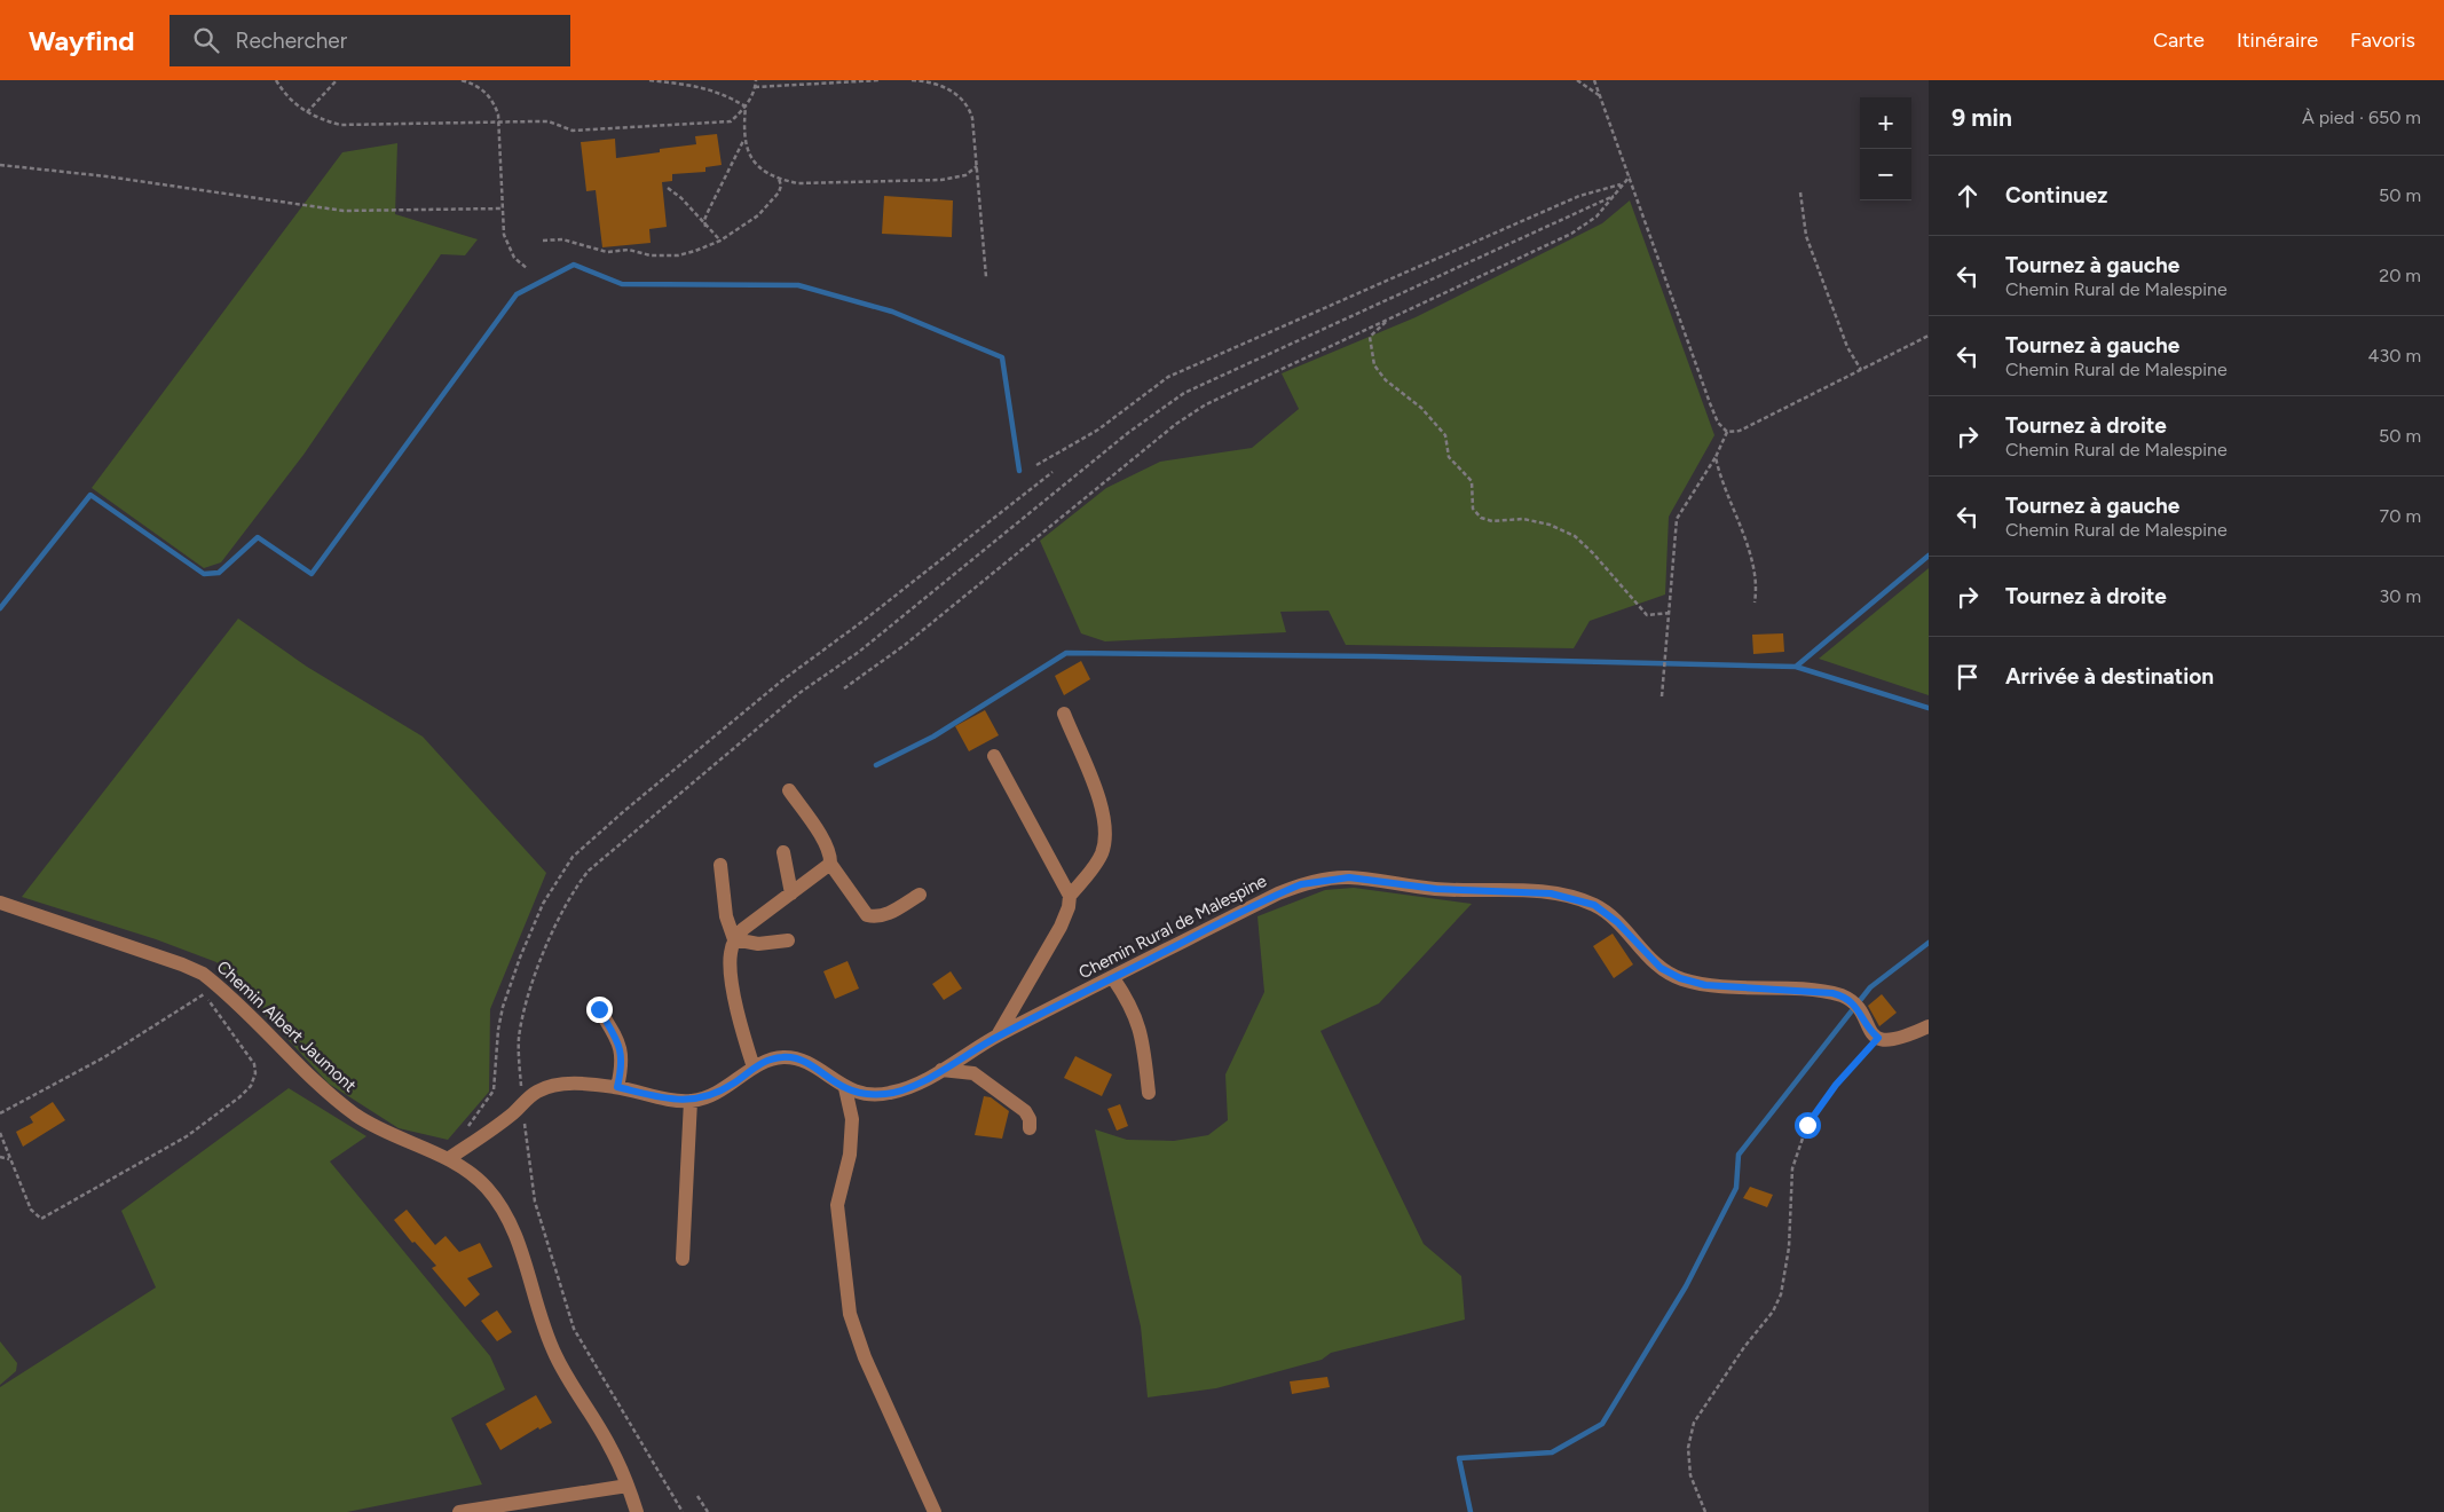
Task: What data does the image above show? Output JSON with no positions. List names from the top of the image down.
{
  "streets": {
    "street": ["Chemin Rural de Malespine", "Chemin Albert Jaumont"]
  },
  "crossings": [
    ["Chemin Rural de Malespine", "Chemin Albert Jaumont"]
  ],
  "page": {
    "header": "Wayfind",
    "search": "Rechercher",
    "nav": ["Carte", "Itinéraire", "Favoris"],
    "heading": ["9 min", "À pied · 650 m"],
    "map_buttons": ["+", "−"],
    "list": [
      ["Continuez", "50 m"],
      ["Tournez à gauche", "Chemin Rural de Malespine", "20 m"],
      ["Tournez à gauche", "Chemin Rural de Malespine", "430 m"],
      ["Tournez à droite", "Chemin Rural de Malespine", "50 m"],
      ["Tournez à gauche", "Chemin Rural de Malespine", "70 m"],
      ["Tournez à droite", "30 m"],
      "Arrivée à destination"
    ]
  }
}
